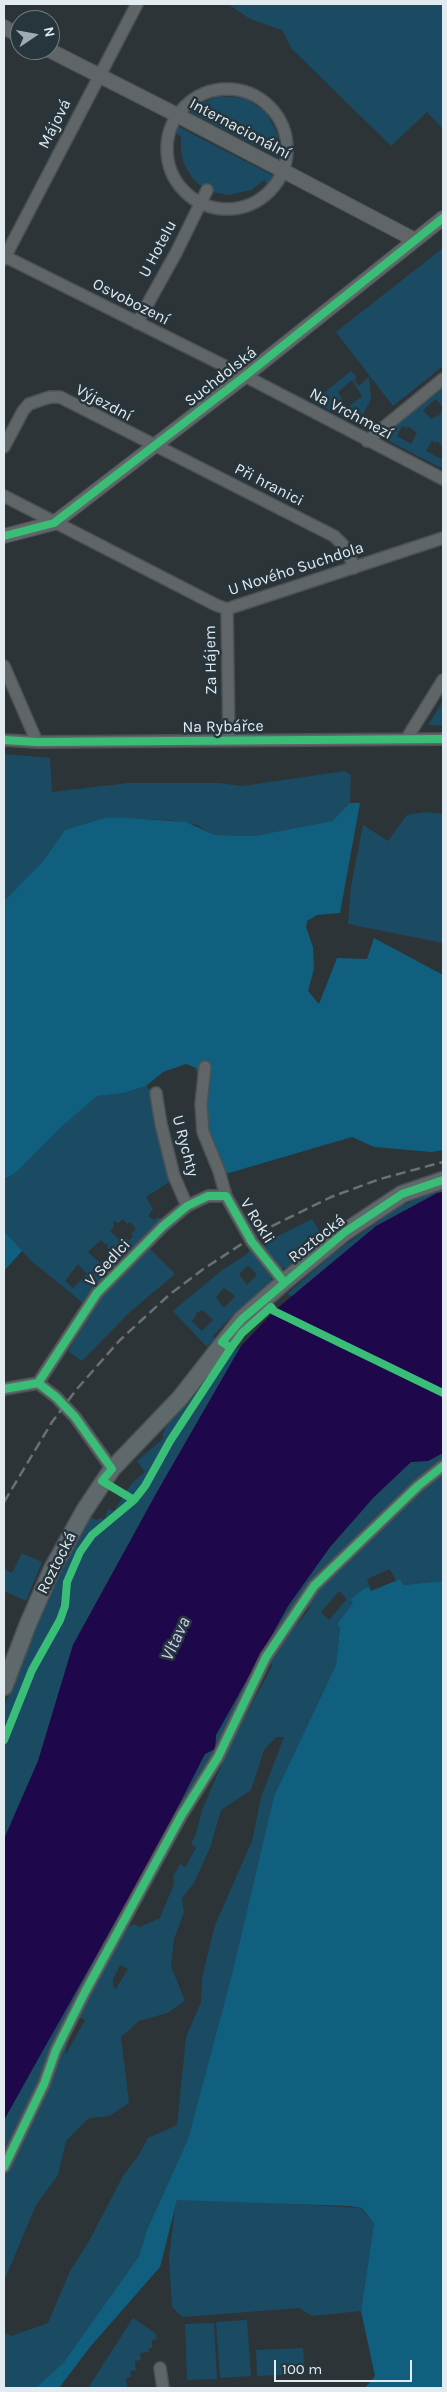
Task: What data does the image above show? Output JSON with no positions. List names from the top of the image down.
{
  "streets": {
    "main road": ["Roztocká"],
    "street": [
      "Májová",
      "Internacionální",
      "U Hotelu",
      "Osvobození",
      "Suchdolská",
      "Výjezdní",
      "Na Vrchmezí",
      "Při hranici",
      "U Nového Suchdola",
      "Za Hájem",
      "Na Rybářce",
      "U Rychty",
      "V Rokli",
      "V Sedlci"
    ]
  },
  "crossings": [
    ["Májová", "Internacionální"],
    ["Májová", "Osvobození"],
    ["Internacionální", "Suchdolská"],
    ["U Hotelu", "Osvobození"],
    ["Osvobození", "Suchdolská"],
    ["Osvobození", "Na Vrchmezí"],
    ["Suchdolská", "Výjezdní"],
    ["Suchdolská", "Na Vrchmezí"],
    ["Suchdolská", "Při hranici"],
    ["Suchdolská", "U Nového Suchdola"],
    ["Výjezdní", "Při hranici"],
    ["Při hranici", "U Nového Suchdola"],
    ["U Nového Suchdola", "Za Hájem"],
    ["Za Hájem", "Na Rybářce"],
    ["U Rychty", "V Sedlci"],
    ["V Rokli", "Roztocká"],
    ["V Rokli", "V Sedlci"]
  ],
  "water": ["Vltava"],
  "scale_bar": "100 m",
  "north": "right"
}
